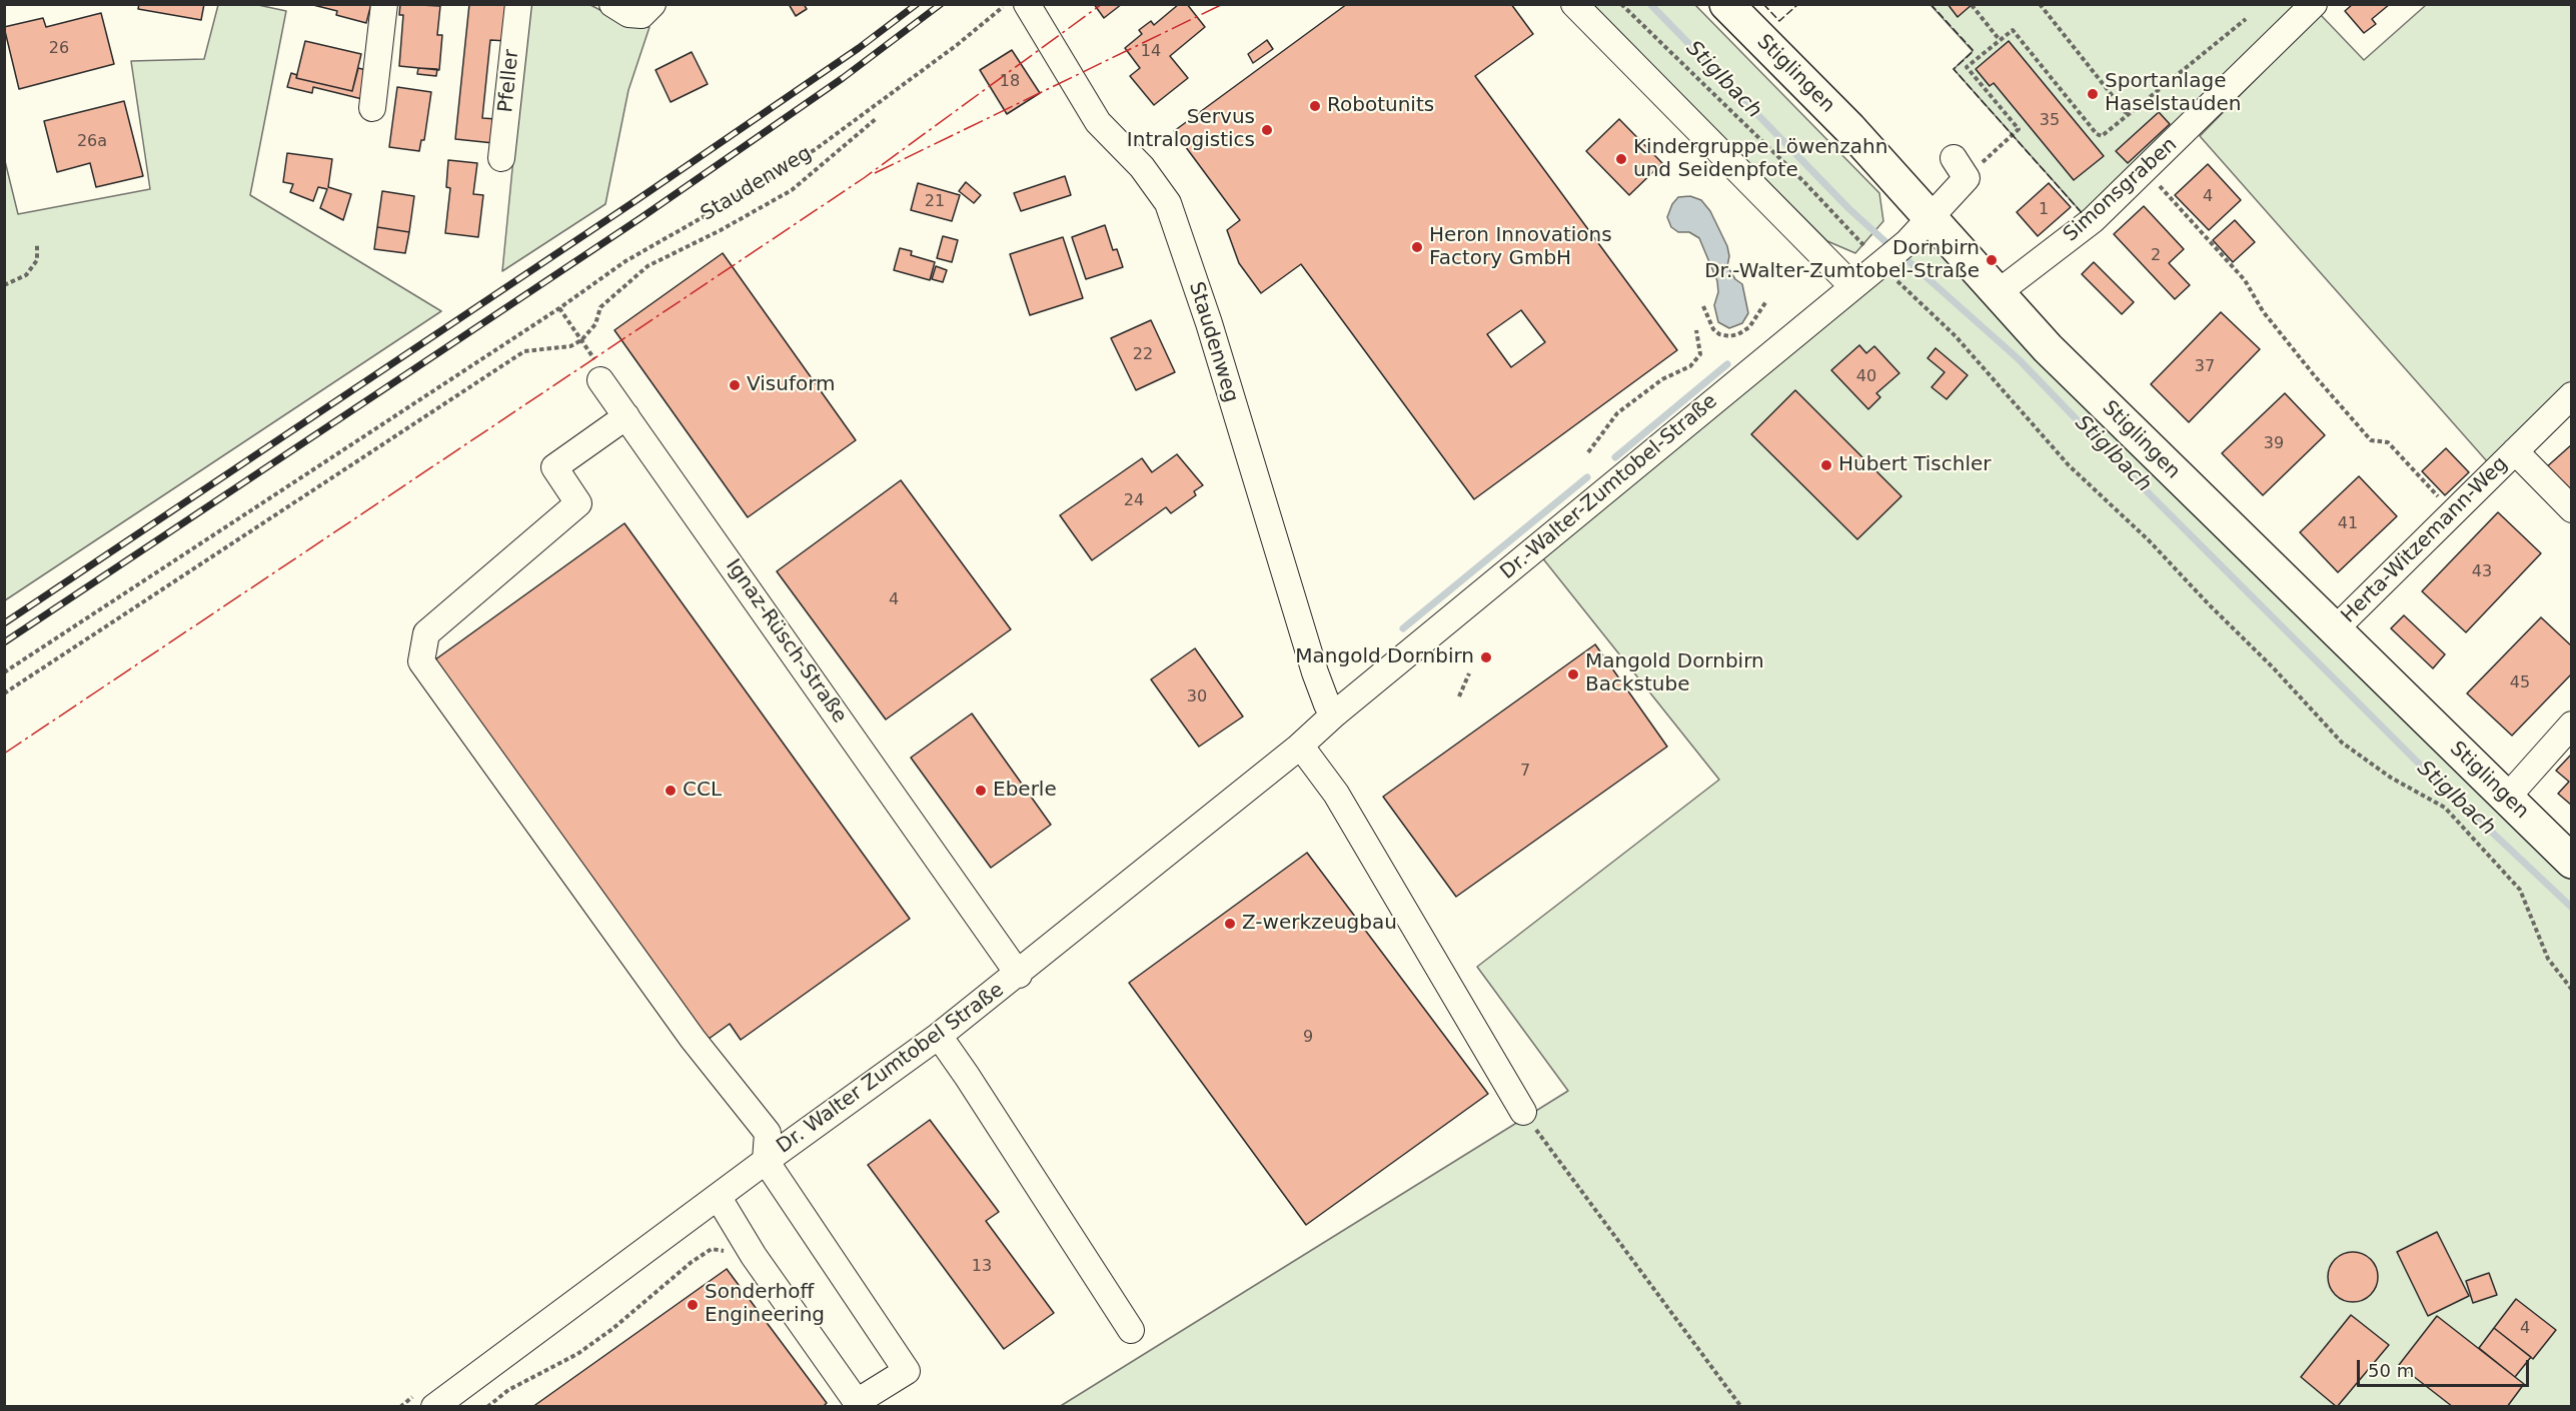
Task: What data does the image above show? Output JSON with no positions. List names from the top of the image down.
{
  "streets": {
    "main road": ["Stiglingen"],
    "street": [
      "Pfeller",
      "Staudenweg",
      "Simonsgraben",
      "Dr.-Walter-Zumtobel-Straße",
      "Herta-Witzemann-Weg",
      "Ignaz-Rüsch-Straße",
      "Dr. Walter Zumtobel Straße"
    ]
  },
  "crossings": [
    ["Stiglingen", "Simonsgraben"],
    ["Stiglingen", "Herta-Witzemann-Weg"],
    ["Staudenweg", "Dr.-Walter-Zumtobel-Straße"],
    ["Staudenweg", "Dr. Walter Zumtobel Straße"],
    ["Dr.-Walter-Zumtobel-Straße", "Dr. Walter Zumtobel Straße"],
    ["Ignaz-Rüsch-Straße", "Dr. Walter Zumtobel Straße"]
  ],
  "water": ["Stiglbach"],
  "places": [
    "Sportanlage Haselstauden",
    "Robotunits",
    "Servus Intralogistics",
    "Kindergruppe Löwenzahn und Seidenpfote",
    "Heron Innovations Factory GmbH",
    "Dornbirn Dr.-Walter-Zumtobel-Straße",
    "Visuform",
    "Hubert Tischler",
    "Mangold Dornbirn",
    "Mangold Dornbirn Backstube",
    "CCL",
    "Eberle",
    "Z-werkzeugbau",
    "Sonderhoff Engineering"
  ],
  "house_numbers": [
    "26",
    "14",
    "18",
    "35",
    "26a",
    "4",
    "21",
    "1",
    "2",
    "22",
    "37",
    "40",
    "39",
    "24",
    "41",
    "43",
    "4",
    "45",
    "30",
    "7",
    "9",
    "13",
    "4"
  ],
  "scale_bar": "50 m"
}
